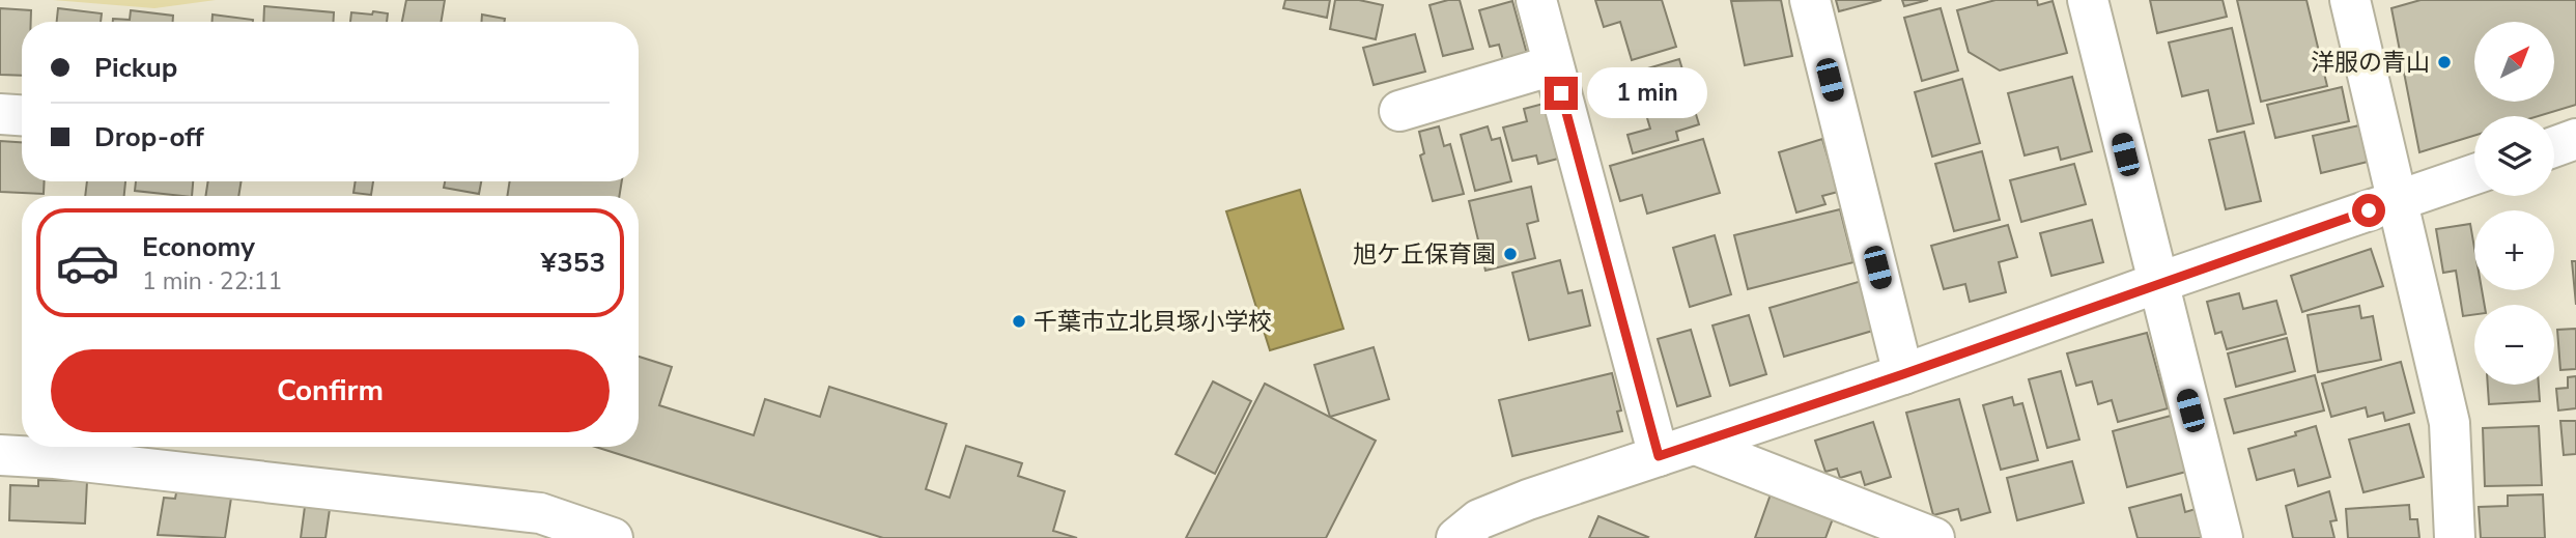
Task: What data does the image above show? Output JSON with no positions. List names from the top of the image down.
{
  "places": ["洋服の青山", "旭ケ丘保育園", "千葉市立北貝塚小学校"],
  "north": "top right",
  "page": {
    "map_buttons": ["+", "−"],
    "banner": ["Pickup", "Drop-off"],
    "bubble": "1 min",
    "list": [
      {
        "name": "Economy",
        "note": "1 min · 22:11",
        "value": "¥353"
      }
    ],
    "buttons": "Confirm"
  }
}
